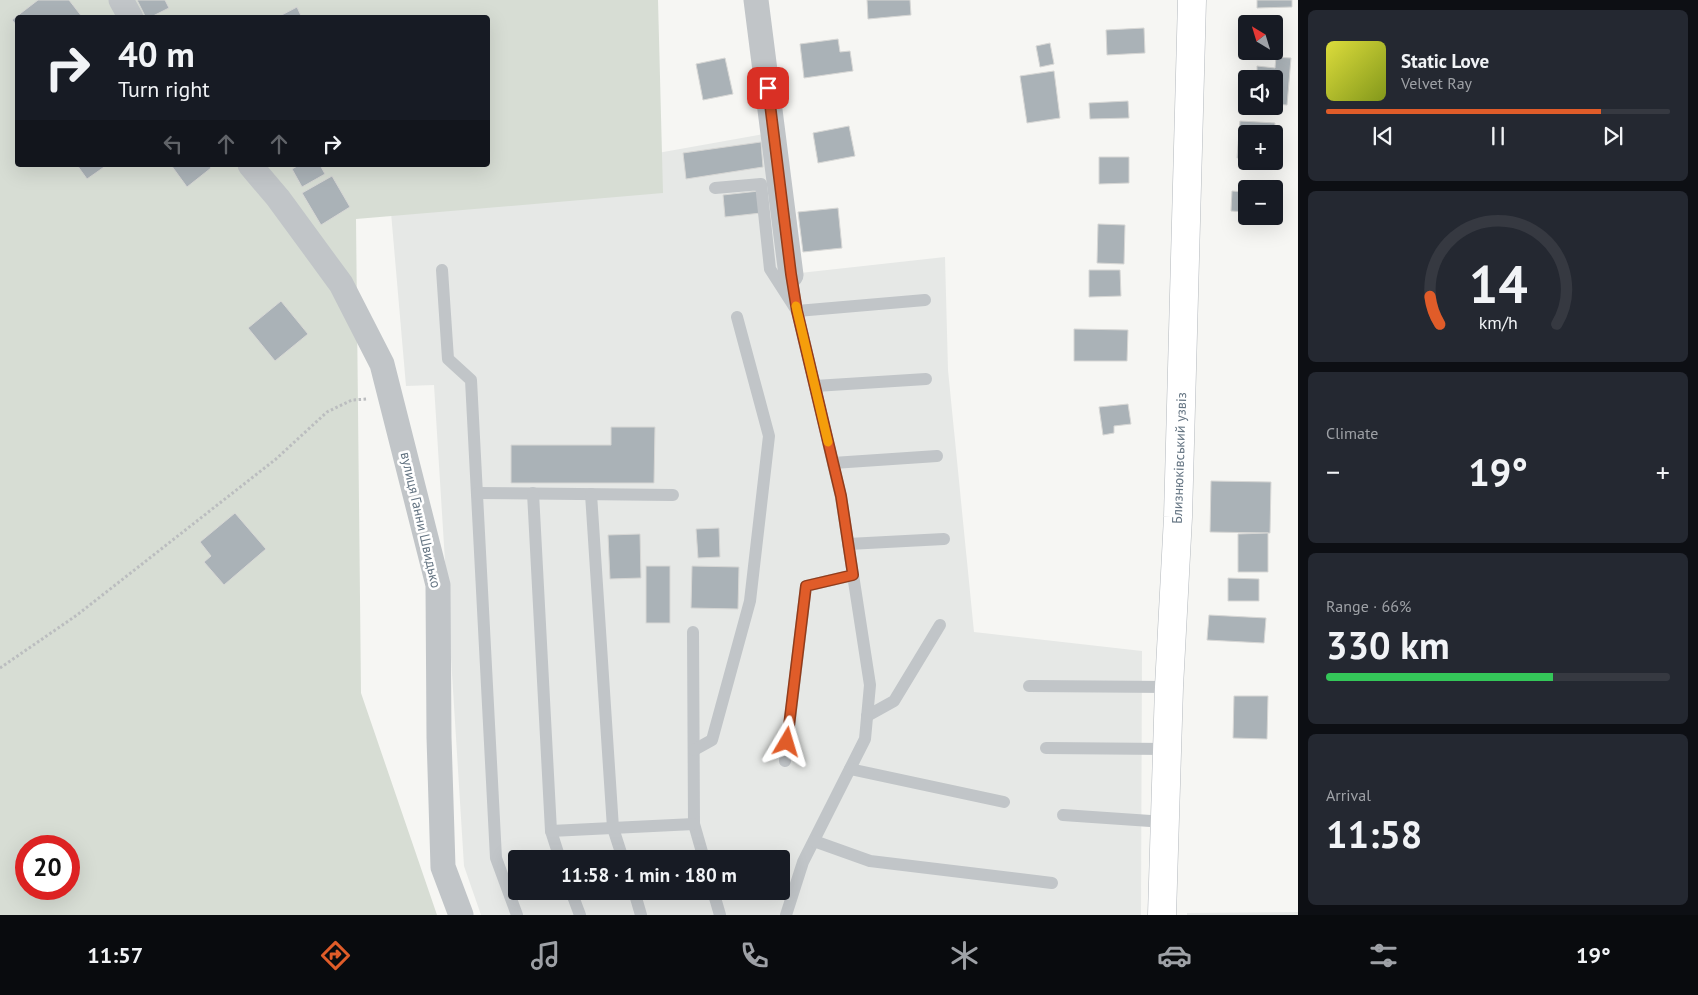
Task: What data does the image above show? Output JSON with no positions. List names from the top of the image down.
{
  "streets": {
    "street": ["Близнюківський узвіз", "вулиця Ганни Швидько"]
  },
  "north": "top left",
  "page": {
    "map_buttons": ["+", "−"],
    "turn": ["40 m", "Turn right"],
    "song": ["Static Love", "Velvet Ray"],
    "tile": [
      "Climate",
      ["Range · 66%", "330 km"],
      ["Arrival", "11:58"]
    ],
    "heat": ["−", "19°", "+"],
    "limit": "20",
    "trip": "11:58 · 1 min · 180 m",
    "tabs": ["11:57", "19°"],
    "gauge": ["14", "km/h"]
  }
}
